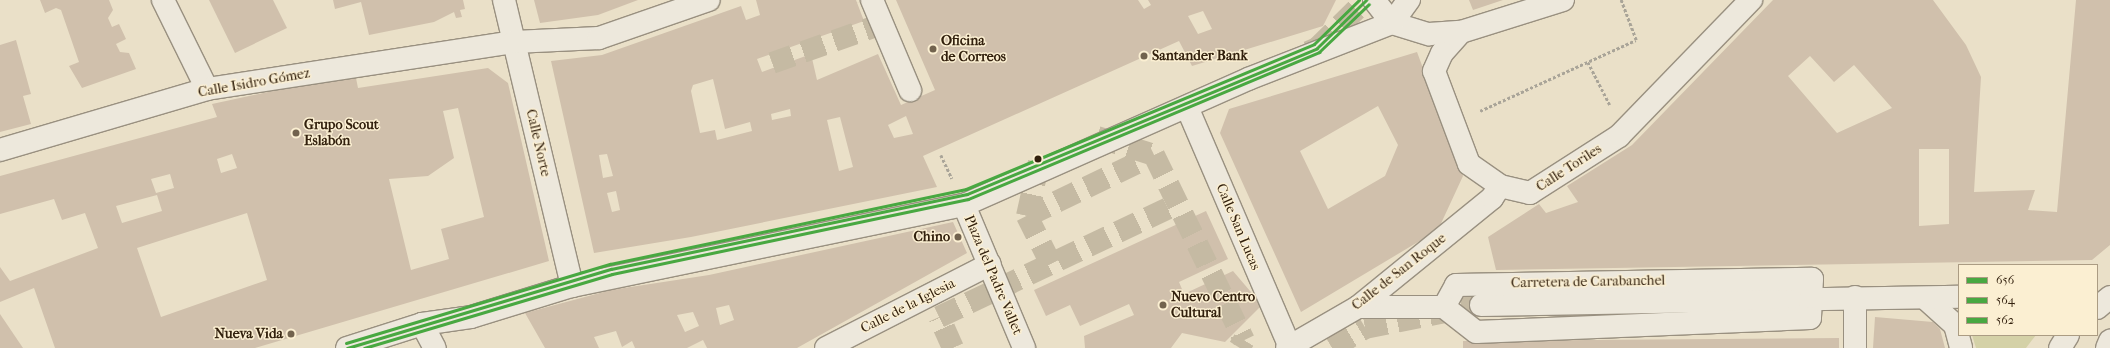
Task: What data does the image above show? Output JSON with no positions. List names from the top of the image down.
{
  "streets": {
    "street": [
      "Calle Isidro Gómez",
      "Calle Norte",
      "Calle Toriles",
      "Calle San Lucas",
      "Calle de San Roque",
      "Plaza del Padre Vallet",
      "Carretera de Carabanchel",
      "Calle de la Iglesia"
    ]
  },
  "crossings": [
    ["Calle Isidro Gómez", "Calle Norte"],
    ["Calle Toriles", "Calle de San Roque"],
    ["Calle San Lucas", "Calle de San Roque"],
    ["Calle San Lucas", "Plaza del Padre Vallet"],
    ["Plaza del Padre Vallet", "Calle de la Iglesia"]
  ],
  "places": [
    "Oficina de Correos",
    "Santander Bank",
    "Grupo Scout Eslabón",
    "Chino",
    "Nuevo Centro Cultural",
    "Nueva Vida"
  ],
  "lines": ["transit line 656", "transit line 562", "transit line 564"],
  "legend": ["656", "564", "562"]
}
